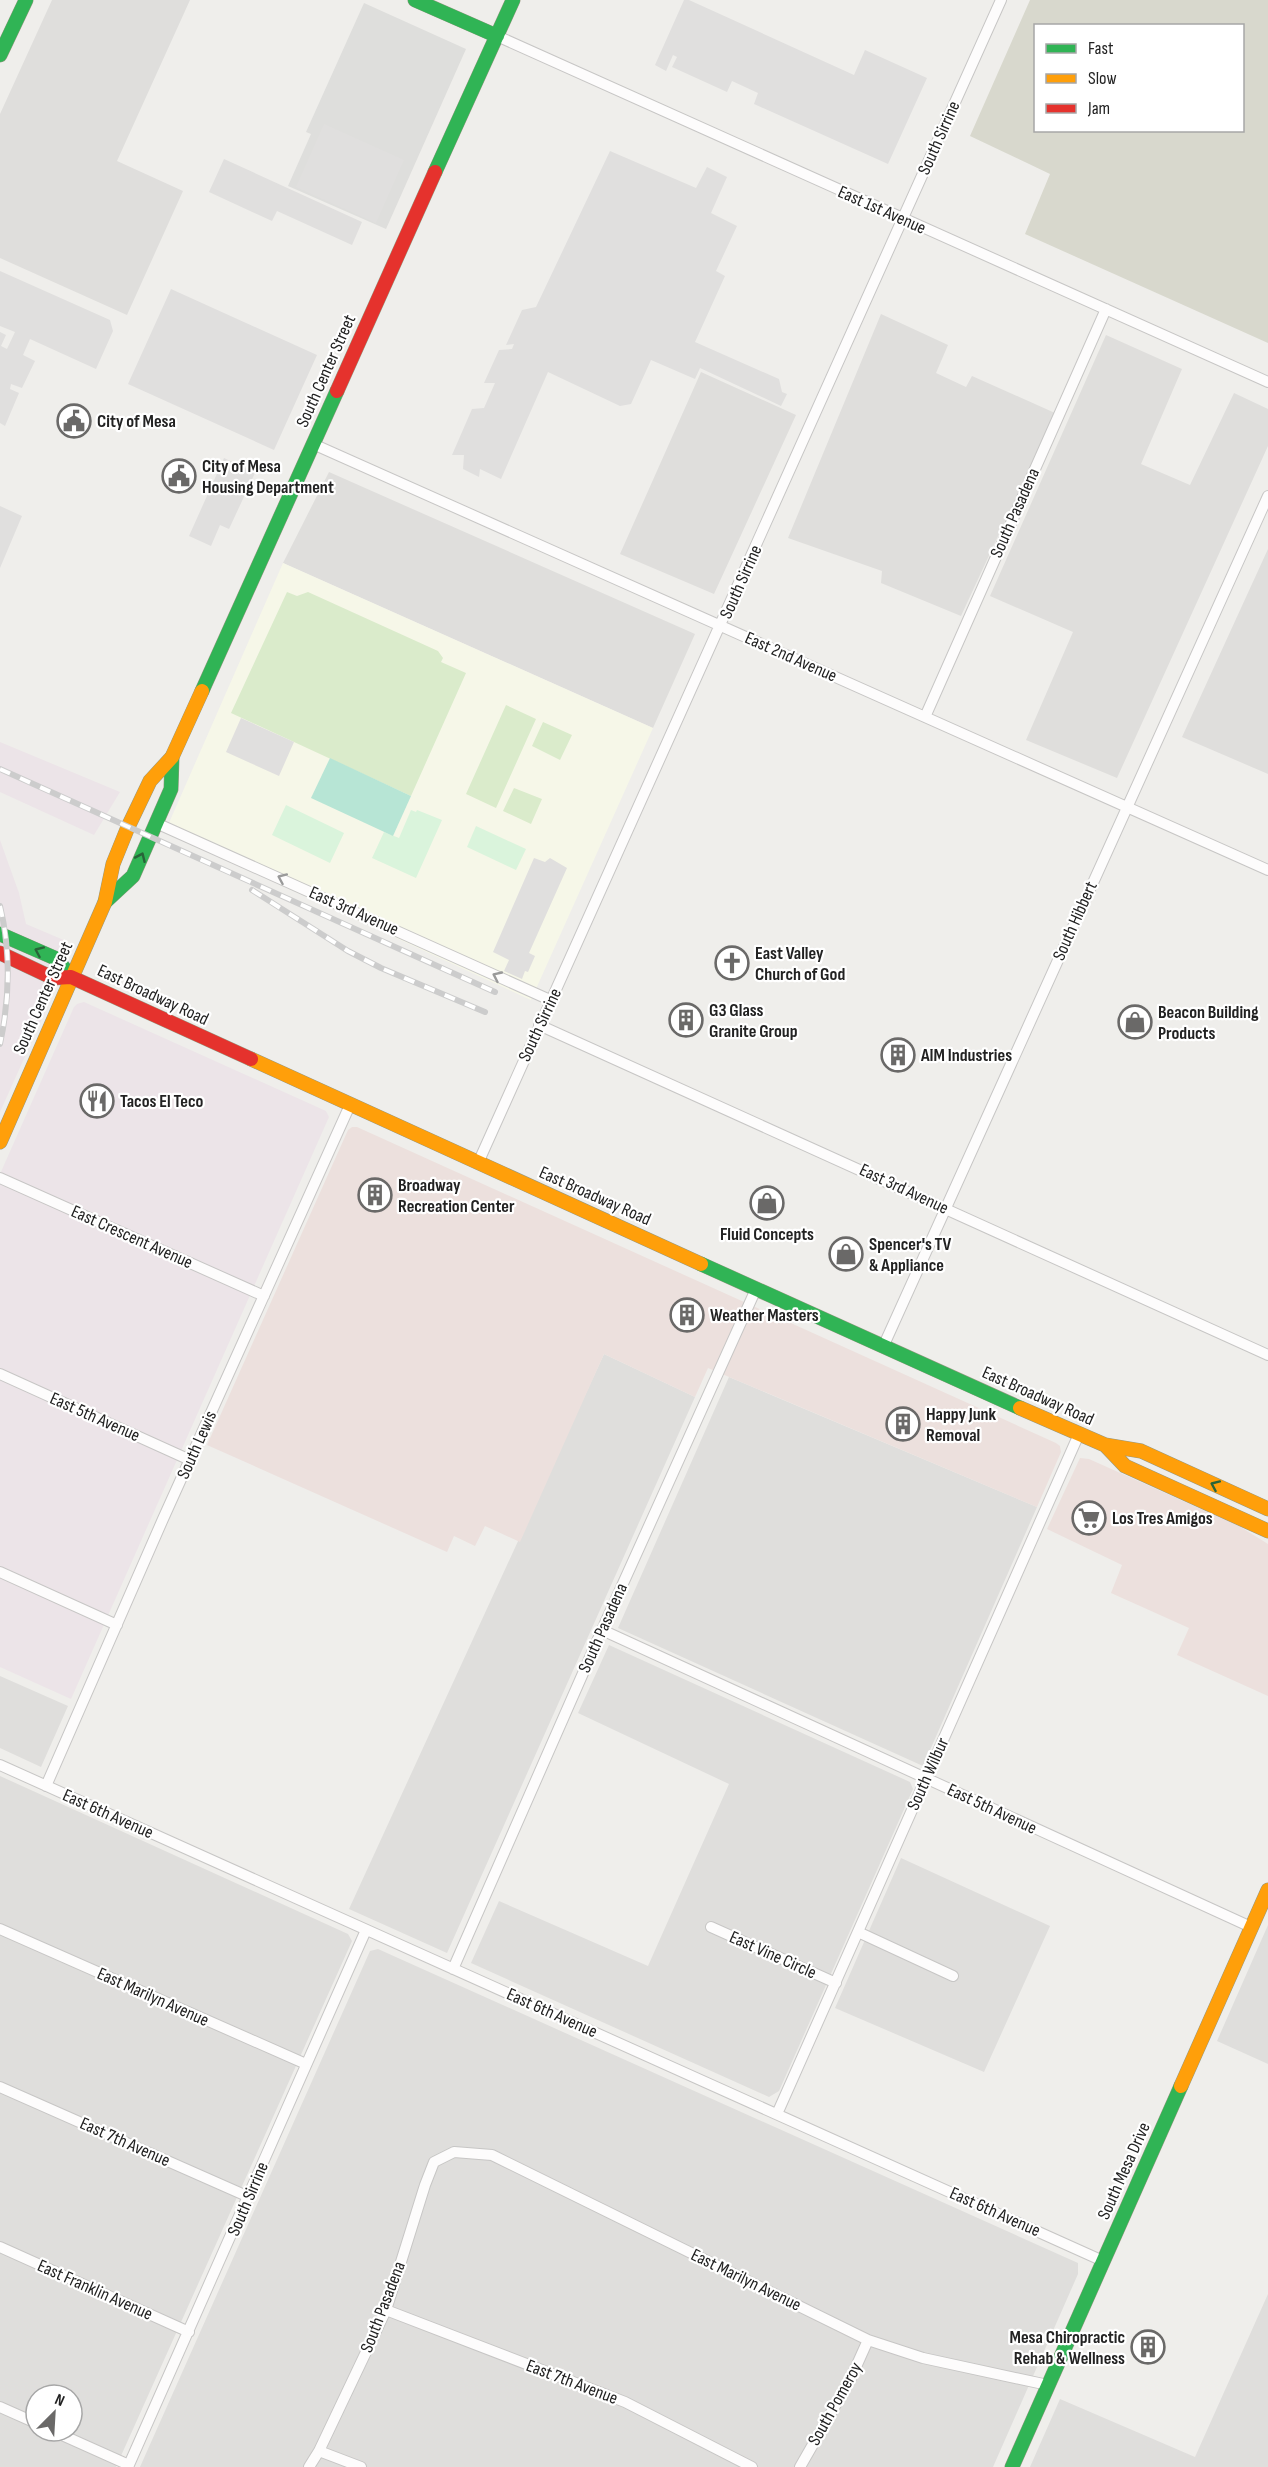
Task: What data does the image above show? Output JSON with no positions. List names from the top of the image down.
{
  "streets": {
    "main road": ["South Center Street", "East Broadway Road", "South Mesa Drive"],
    "street": [
      "South Sirrine",
      "East 1st Avenue",
      "South Pasadena",
      "East 2nd Avenue",
      "East 3rd Avenue",
      "South Hibbert",
      "East Crescent Avenue",
      "East 5th Avenue",
      "South Lewis",
      "South Wilbur",
      "East 6th Avenue",
      "East Vine Circle",
      "East Marilyn Avenue",
      "East 7th Avenue",
      "East Franklin Avenue",
      "South Pomeroy"
    ]
  },
  "crossings": [
    ["South Sirrine", "East 1st Avenue"],
    ["South Sirrine", "East 2nd Avenue"],
    ["South Sirrine", "East 3rd Avenue"],
    ["South Sirrine", "East Broadway Road"],
    ["South Sirrine", "East 6th Avenue"],
    ["South Sirrine", "East Marilyn Avenue"],
    ["South Sirrine", "East 7th Avenue"],
    ["South Sirrine", "East Franklin Avenue"],
    ["East 1st Avenue", "South Center Street"],
    ["East 1st Avenue", "South Pasadena"],
    ["South Center Street", "East 2nd Avenue"],
    ["South Center Street", "East 3rd Avenue"],
    ["South Center Street", "East Broadway Road"],
    ["South Pasadena", "East 2nd Avenue"],
    ["South Pasadena", "East Broadway Road"],
    ["South Pasadena", "East 5th Avenue"],
    ["South Pasadena", "East 6th Avenue"],
    ["South Pasadena", "East Marilyn Avenue"],
    ["South Pasadena", "East 7th Avenue"],
    ["East 2nd Avenue", "South Hibbert"],
    ["East 3rd Avenue", "South Hibbert"],
    ["South Hibbert", "East Broadway Road"],
    ["East Broadway Road", "South Lewis"],
    ["East Broadway Road", "South Wilbur"],
    ["East Crescent Avenue", "South Lewis"],
    ["East 5th Avenue", "South Lewis"],
    ["East 5th Avenue", "South Wilbur"],
    ["East 5th Avenue", "South Mesa Drive"],
    ["South Lewis", "East 6th Avenue"],
    ["South Wilbur", "East 6th Avenue"],
    ["South Wilbur", "East Vine Circle"],
    ["East 6th Avenue", "South Mesa Drive"],
    ["East Marilyn Avenue", "South Mesa Drive"],
    ["East Marilyn Avenue", "South Pomeroy"]
  ],
  "one_way": ["East 3rd Avenue"],
  "places": {
    "public building": ["City of Mesa", "City of Mesa Housing Department"],
    "church": ["East Valley Church of God"],
    "building": [
      "G3 Glass Granite Group",
      "AIM Industries",
      "Broadway Recreation Center",
      "Weather Masters",
      "Happy Junk Removal",
      "Mesa Chiropractic Rehab & Wellness"
    ],
    "shop": ["Beacon Building Products", "Fluid Concepts", "Spencer's TV & Appliance"],
    "restaurant": ["Tacos El Teco"],
    "supermarket": ["Los Tres Amigos"]
  },
  "legend": ["Fast", "Slow", "Jam"],
  "north": "top right"
}
